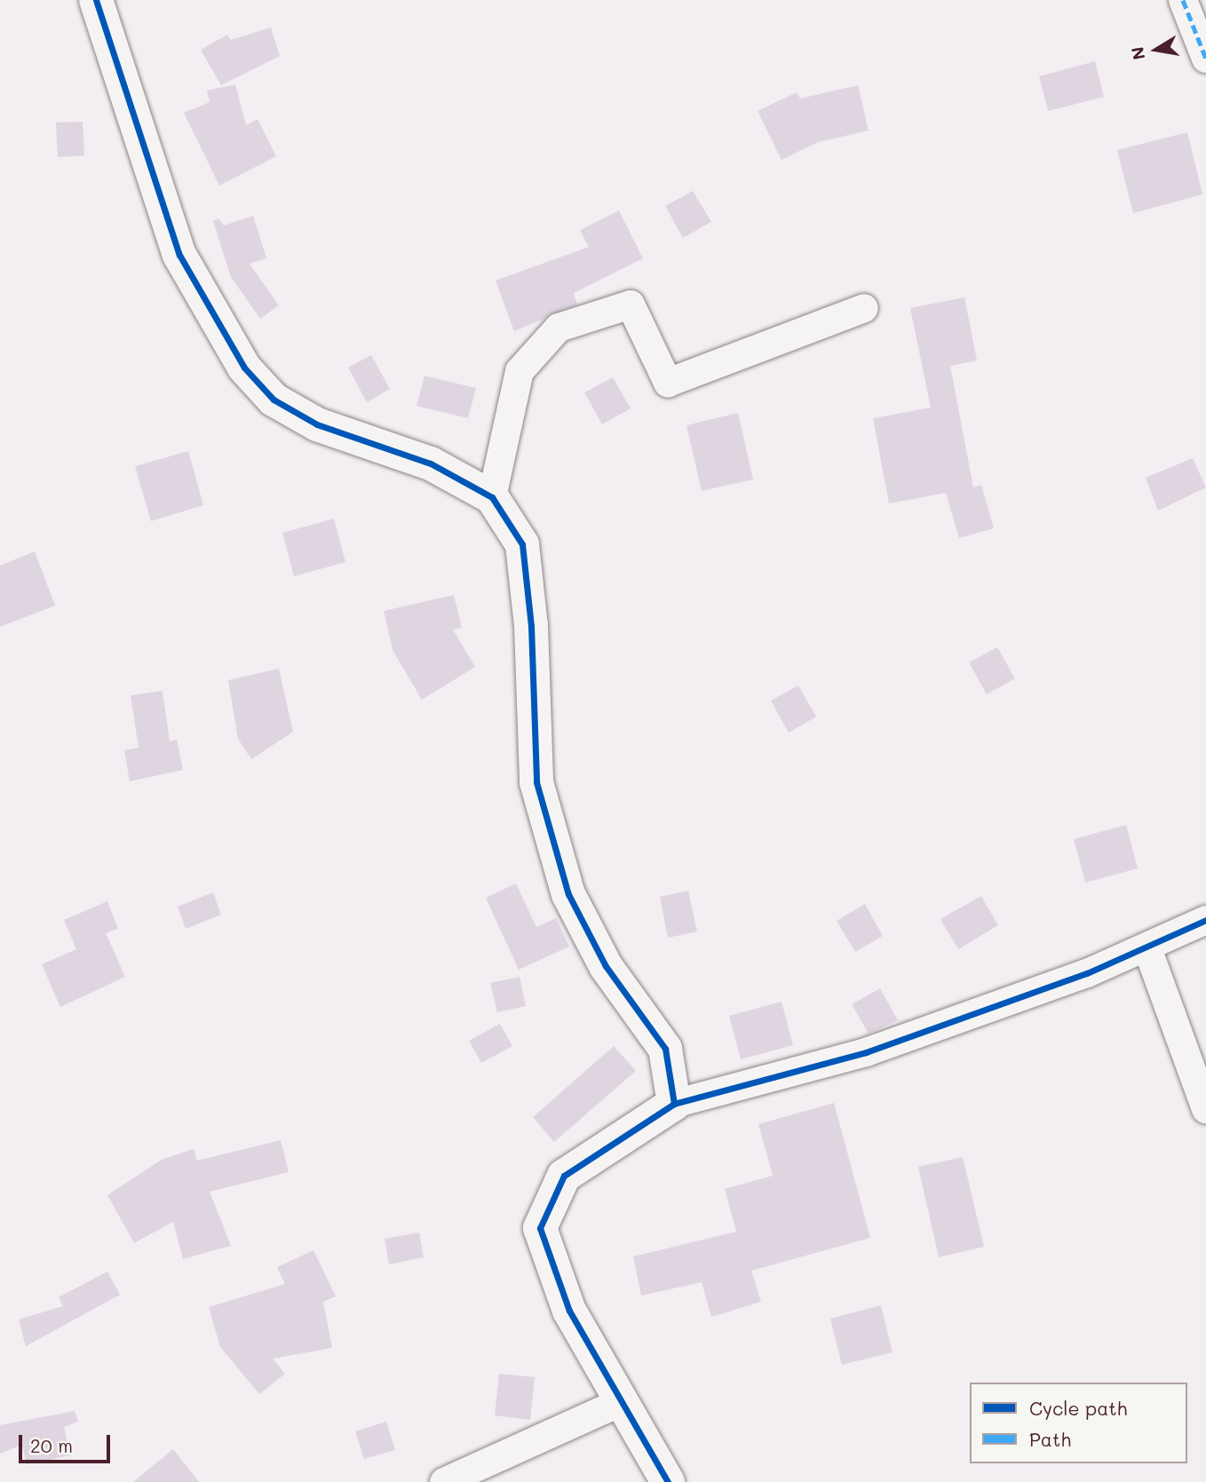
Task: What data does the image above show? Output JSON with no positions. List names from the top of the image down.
{
  "legend": ["Cycle path", "Path"],
  "scale_bar": "20 m",
  "north": "left"
}
